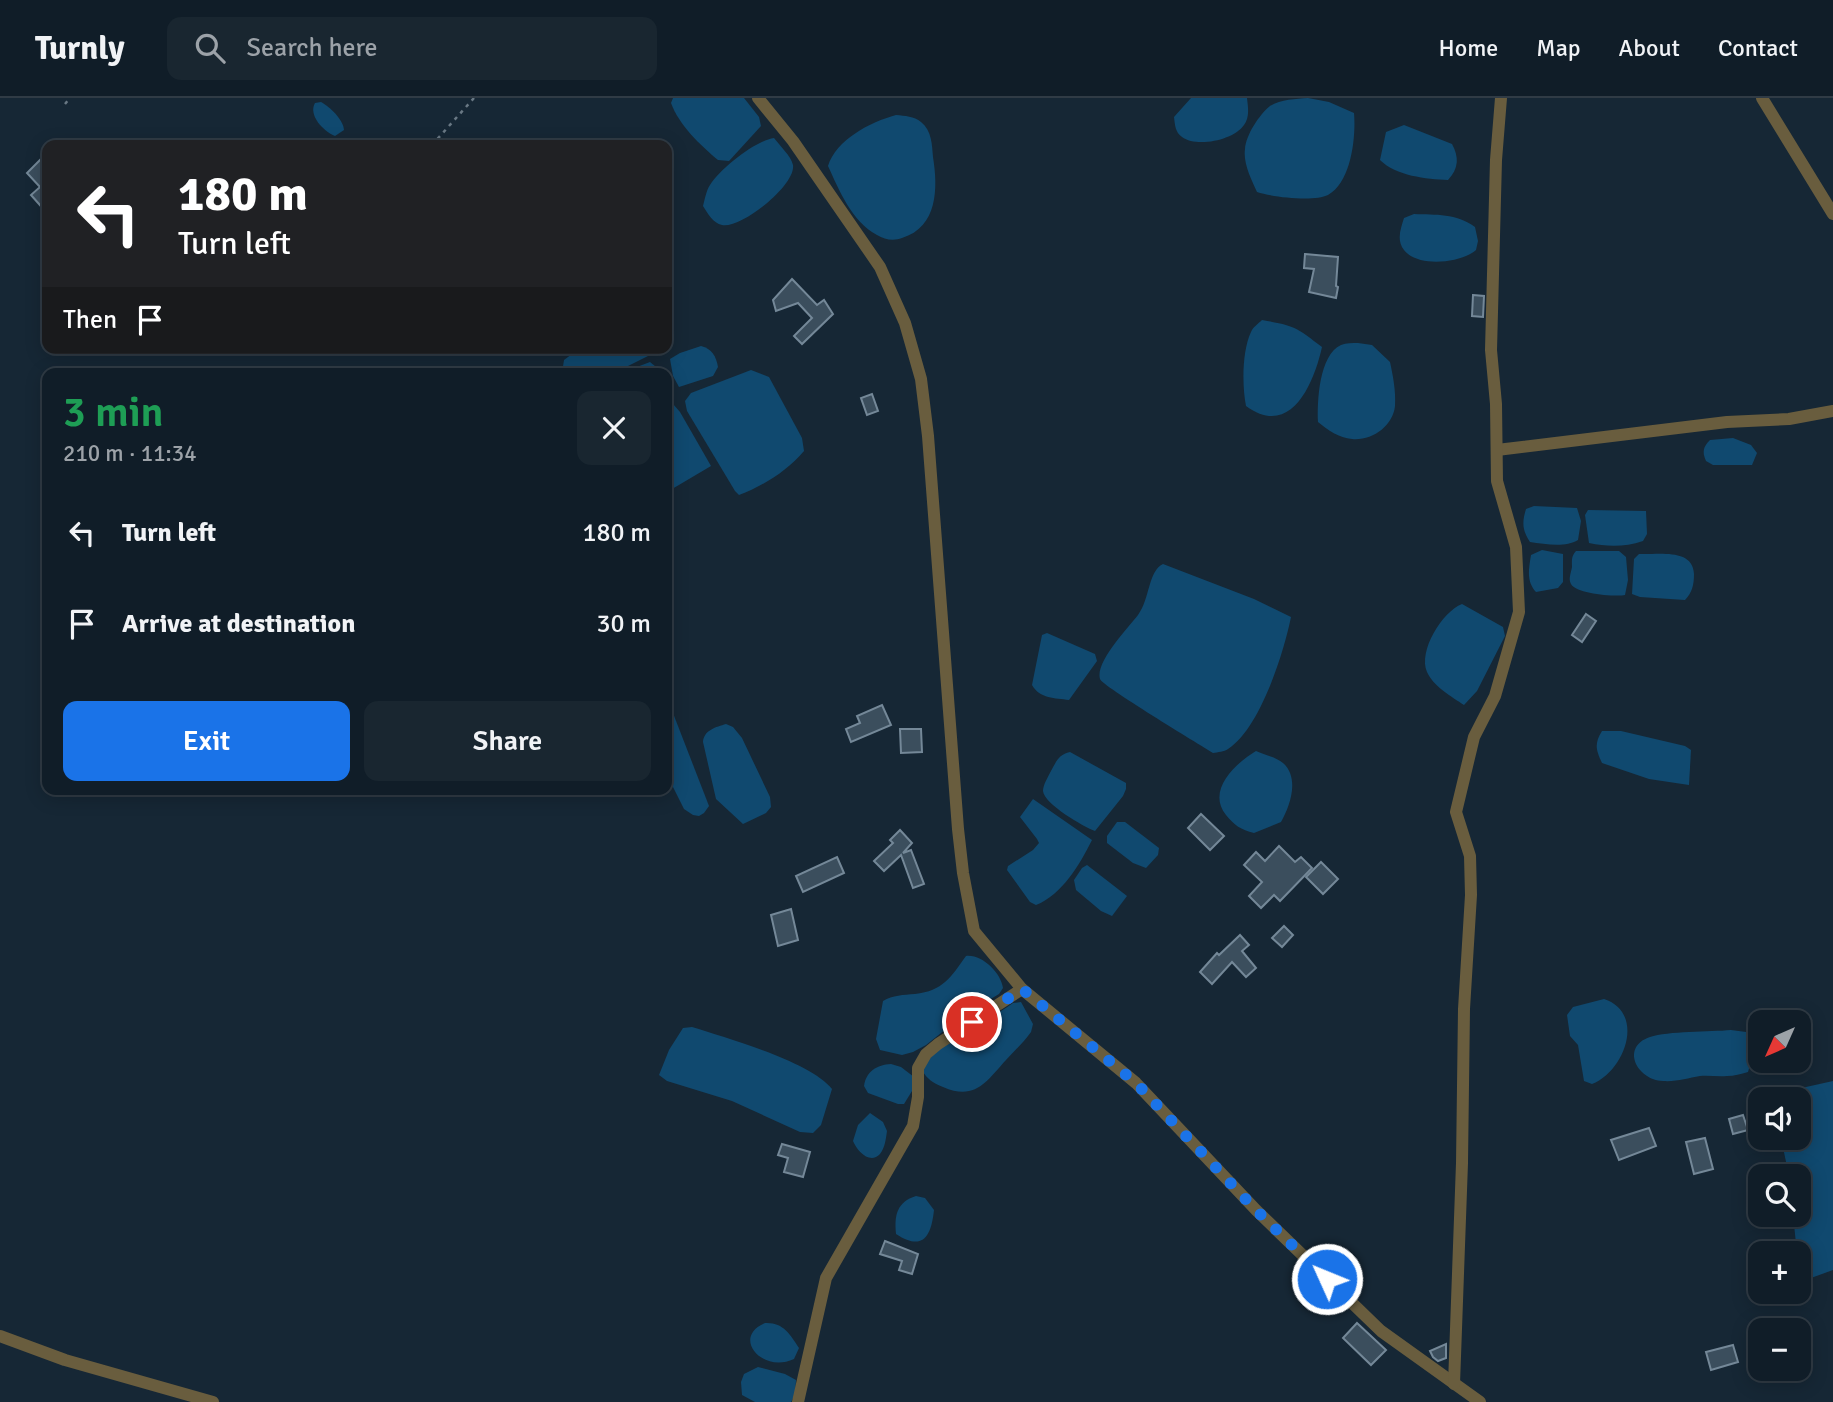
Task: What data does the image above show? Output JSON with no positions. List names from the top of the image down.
{
  "north": "bottom left",
  "page": {
    "header": "Turnly",
    "search": "Search here",
    "nav": [
      "Home",
      "Map",
      "About",
      "Contact"
    ],
    "turn": ["180 m", "Turn left"],
    "then": "Then",
    "heading": ["3 min", "210 m · 11:34"],
    "list": [
      {
        "name": "Turn left",
        "value": "180 m"
      },
      {
        "name": "Arrive at destination",
        "value": "30 m"
      }
    ],
    "buttons": ["Exit", "Share"],
    "map_buttons": ["+", "−"]
  }
}
